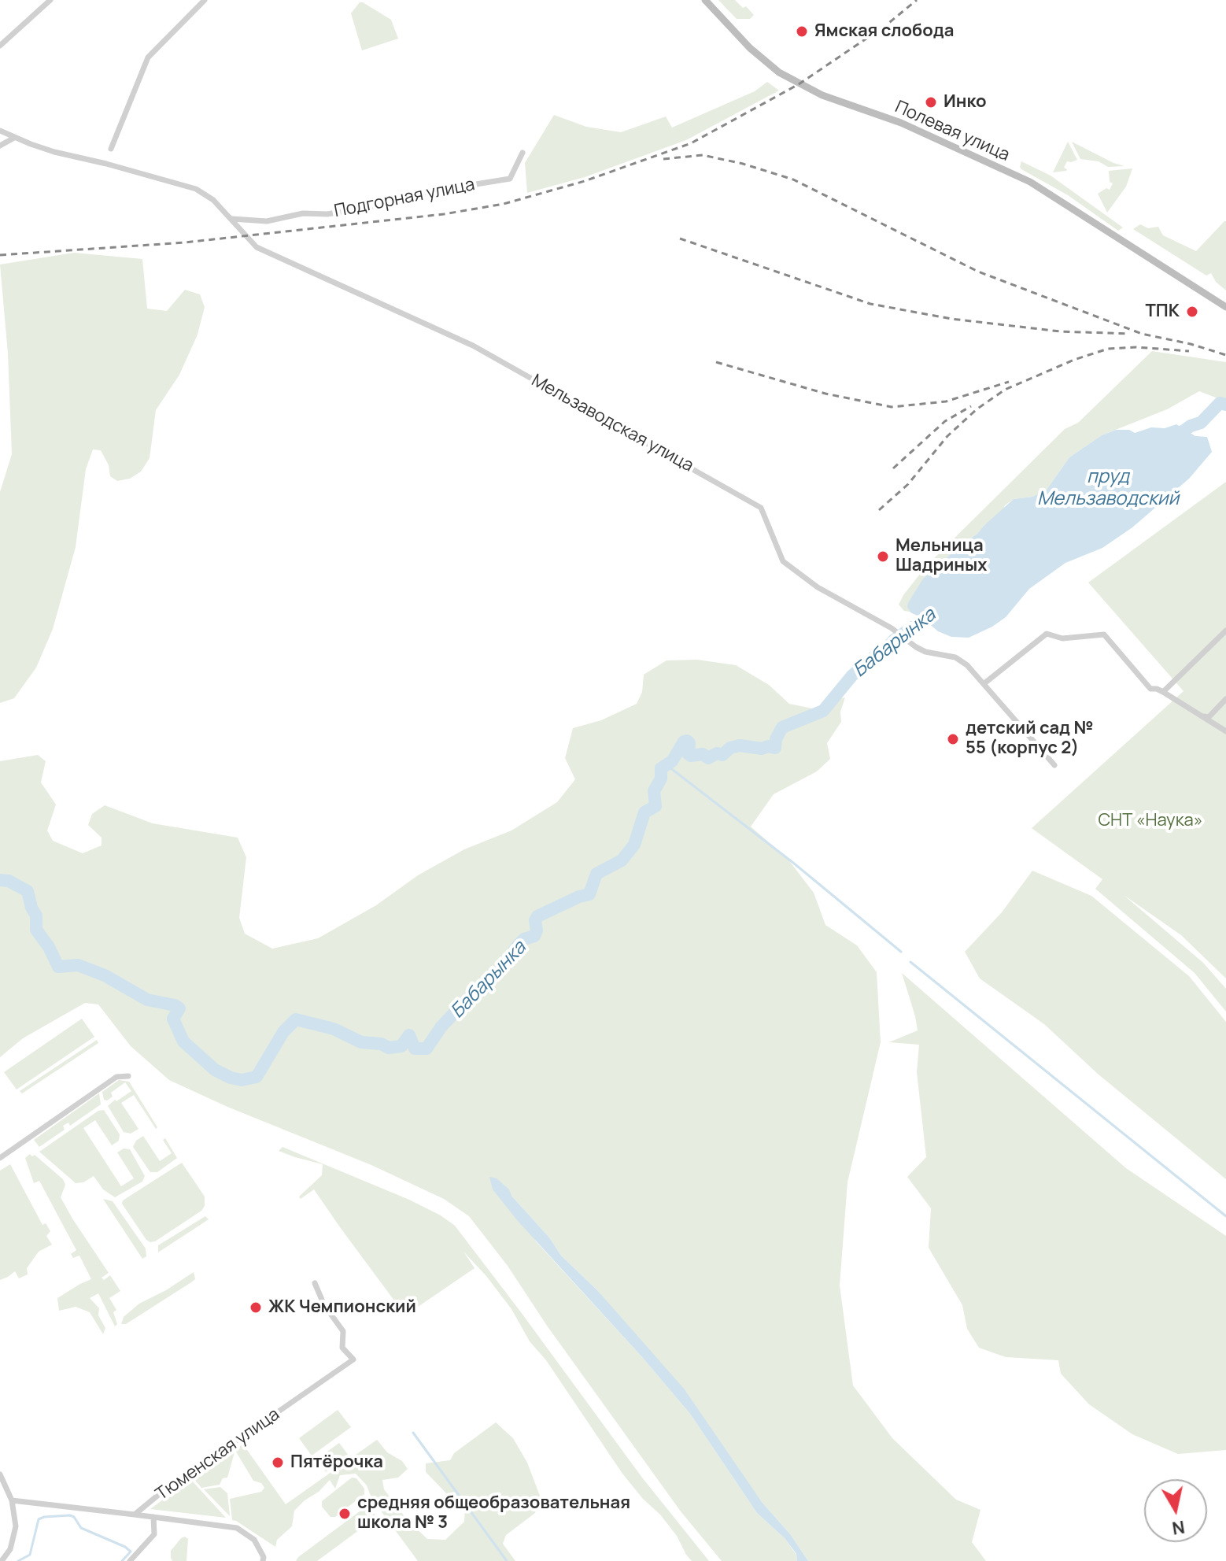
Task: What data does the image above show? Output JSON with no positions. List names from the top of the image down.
{
  "streets": {
    "street": [
      "Полевая улица",
      "Подгорная улица",
      "Мельзаводская улица",
      "Тюменская улица"
    ]
  },
  "crossings": [
    ["Подгорная улица", "Мельзаводская улица"]
  ],
  "water": ["пруд Мельзаводский", "Бабарынка"],
  "parks": ["СНТ «Наука»"],
  "places": [
    "Ямская слобода",
    "Инко",
    "ТПК",
    "Мельница Шадриных",
    "детский сад № 55 (корпус 2)",
    "ЖК Чемпионский",
    "Пятёрочка",
    "средняя общеобразовательная школа № 3"
  ],
  "north": "bottom"
}
